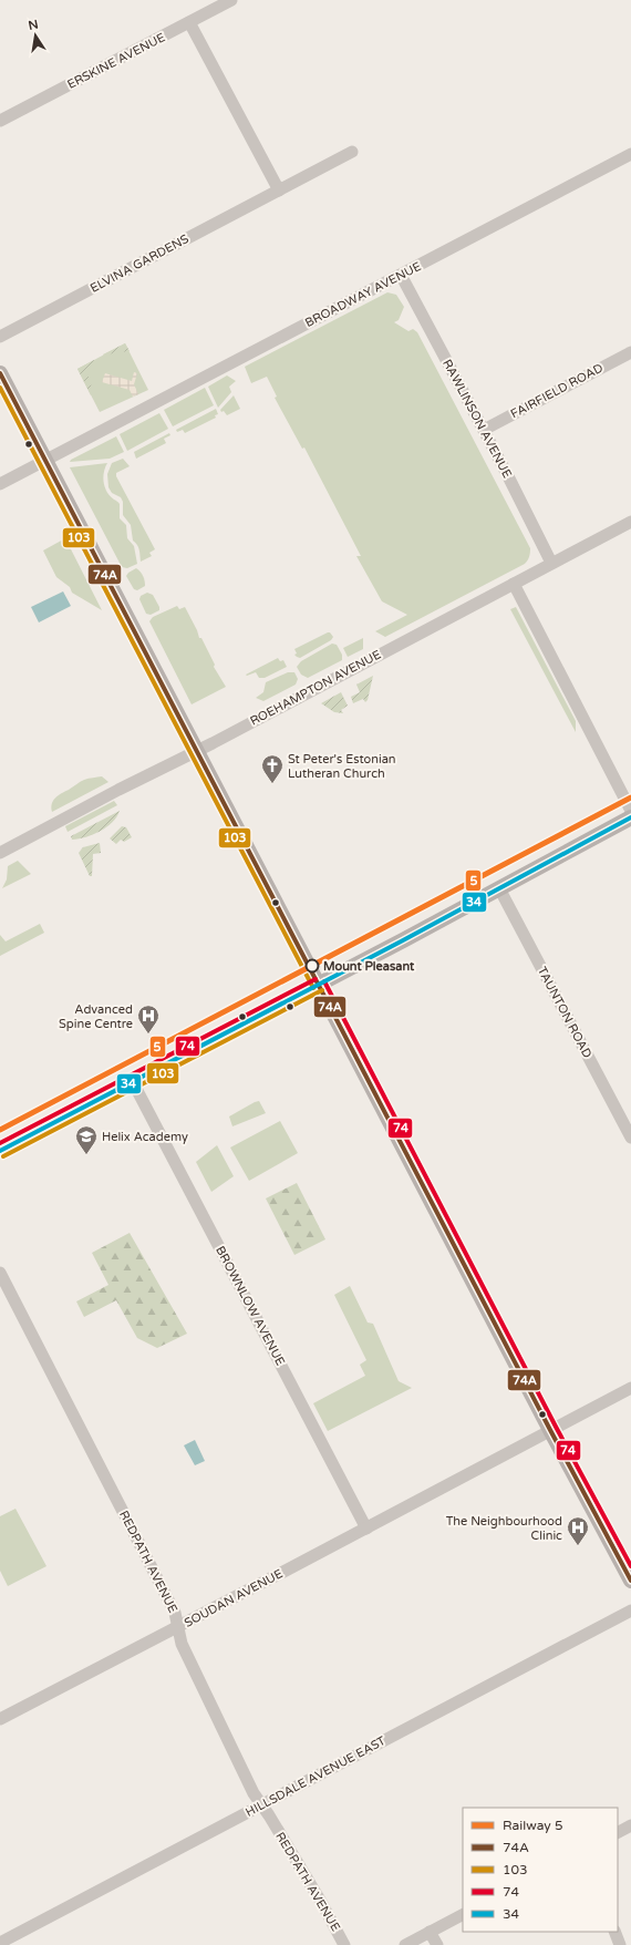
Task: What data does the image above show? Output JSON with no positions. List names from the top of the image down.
{
  "streets": {
    "street": [
      "ERSKINE AVENUE",
      "ELVINA GARDENS",
      "BROADWAY AVENUE",
      "FAIRFIELD ROAD",
      "RAWLINSON AVENUE",
      "ROEHAMPTON AVENUE",
      "TAUNTON ROAD",
      "BROWNLOW AVENUE",
      "REDPATH AVENUE",
      "SOUDAN AVENUE",
      "HILLSDALE AVENUE EAST"
    ]
  },
  "crossings": [
    ["BROADWAY AVENUE", "RAWLINSON AVENUE"],
    ["FAIRFIELD ROAD", "RAWLINSON AVENUE"],
    ["RAWLINSON AVENUE", "ROEHAMPTON AVENUE"],
    ["BROWNLOW AVENUE", "SOUDAN AVENUE"],
    ["REDPATH AVENUE", "SOUDAN AVENUE"],
    ["REDPATH AVENUE", "HILLSDALE AVENUE EAST"]
  ],
  "places": {
    "church": ["St Peter's Estonian Lutheran Church"],
    "other": ["Mount Pleasant"],
    "hospital": ["Advanced Spine Centre", "The Neighbourhood Clinic"],
    "school or university": ["Helix Academy"]
  },
  "lines": [
    "transit line 74A",
    "transit line 103",
    "rail line 5",
    "transit line 34",
    "transit line 74"
  ],
  "legend": [
    "Railway 5",
    "74A",
    "103",
    "74",
    "34"
  ],
  "north": "top"
}
